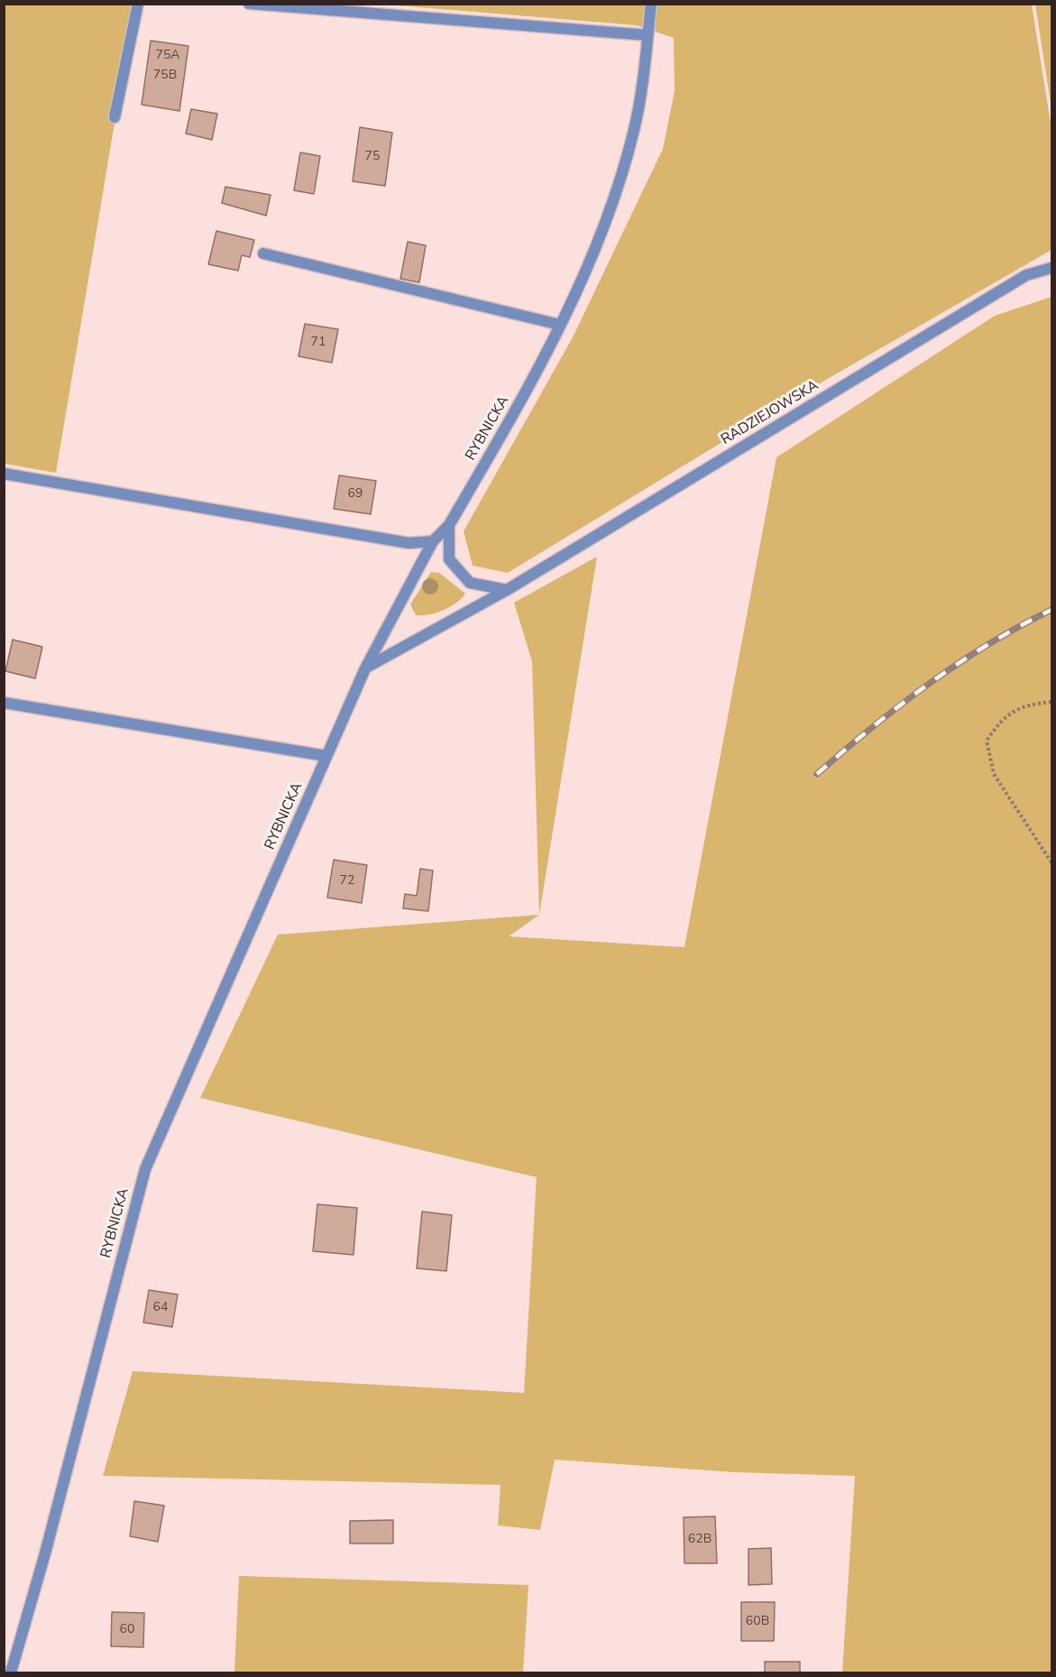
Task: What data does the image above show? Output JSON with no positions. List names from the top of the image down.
{
  "streets": {
    "street": ["RADZIEJOWSKA", "RYBNICKA"]
  },
  "crossings": [
    ["RADZIEJOWSKA", "RYBNICKA"]
  ],
  "house_numbers": [
    "75A",
    "75B",
    "75",
    "71",
    "69",
    "72",
    "64",
    "62B",
    "60B",
    "60"
  ]
}
